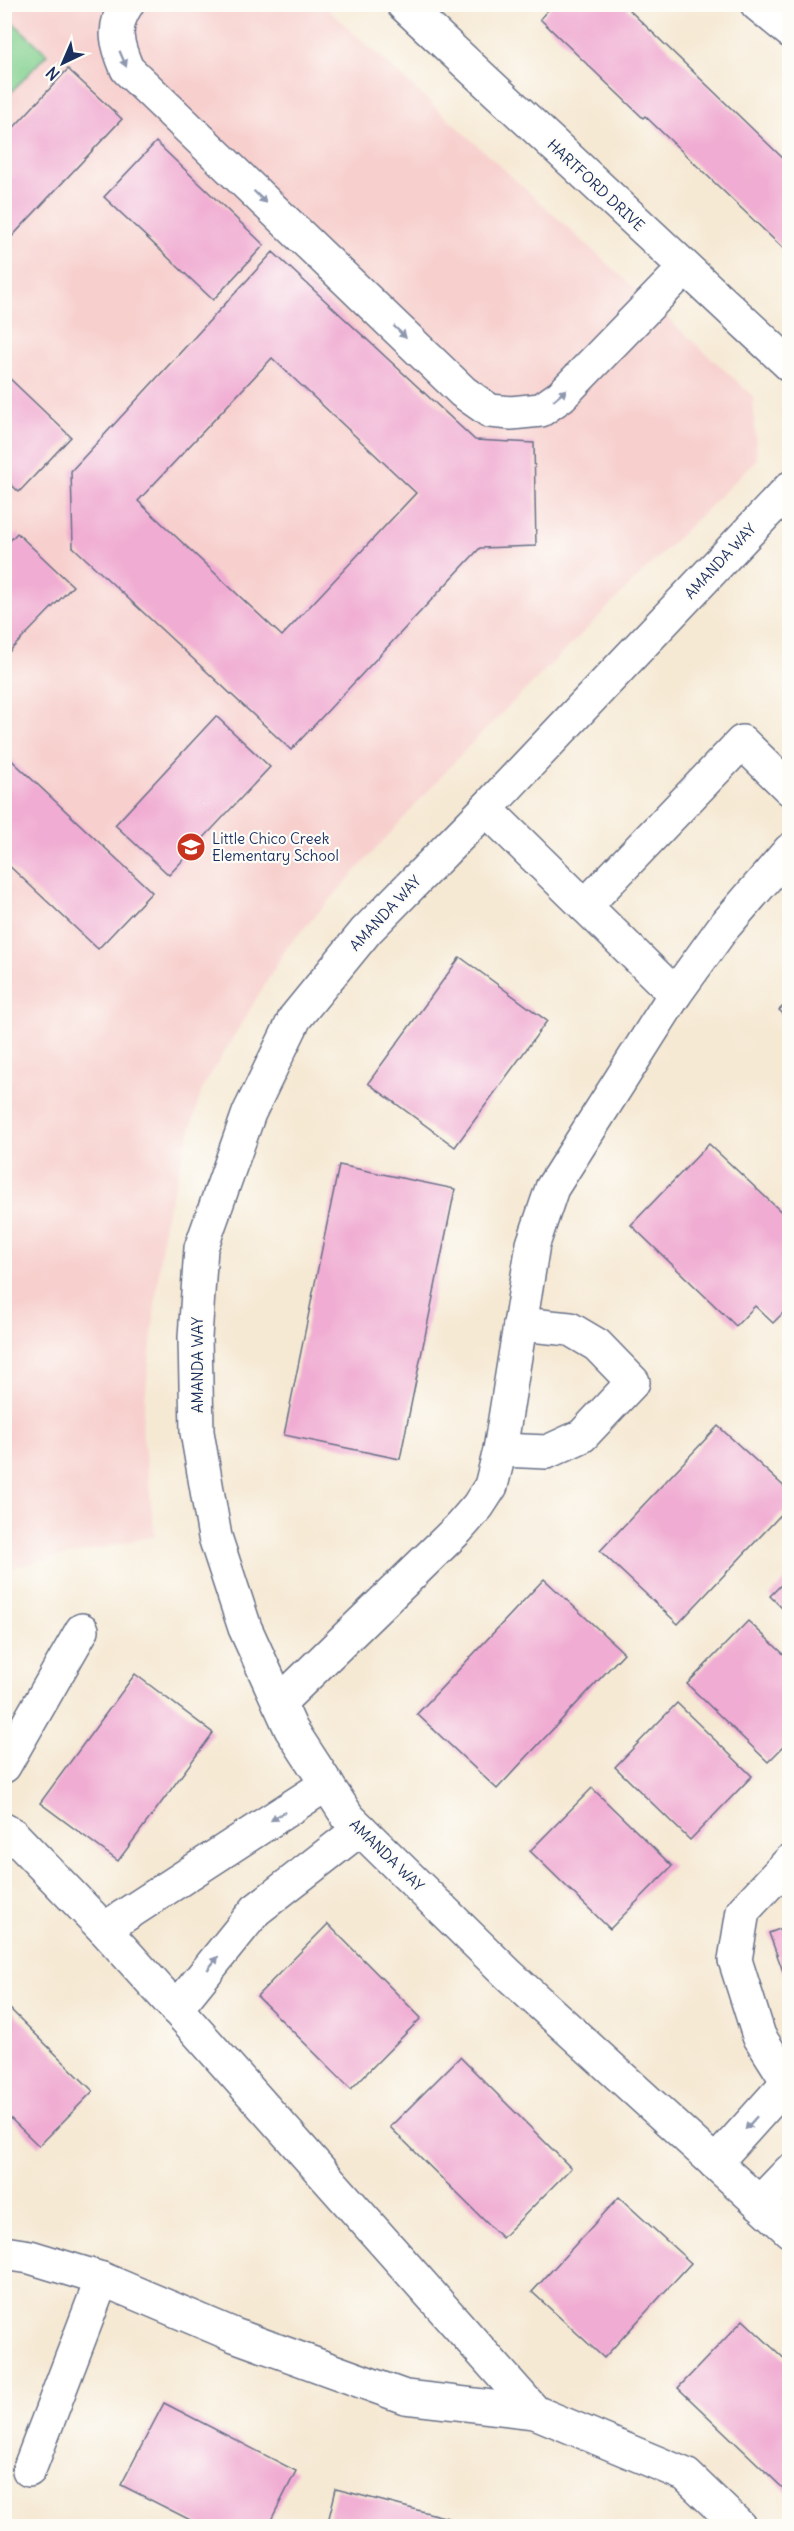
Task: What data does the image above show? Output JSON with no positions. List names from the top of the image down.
{
  "streets": {
    "street": ["HARTFORD DRIVE", "AMANDA WAY"]
  },
  "places": {
    "school or university": ["Little Chico Creek Elementary School"]
  },
  "north": "bottom left"
}
